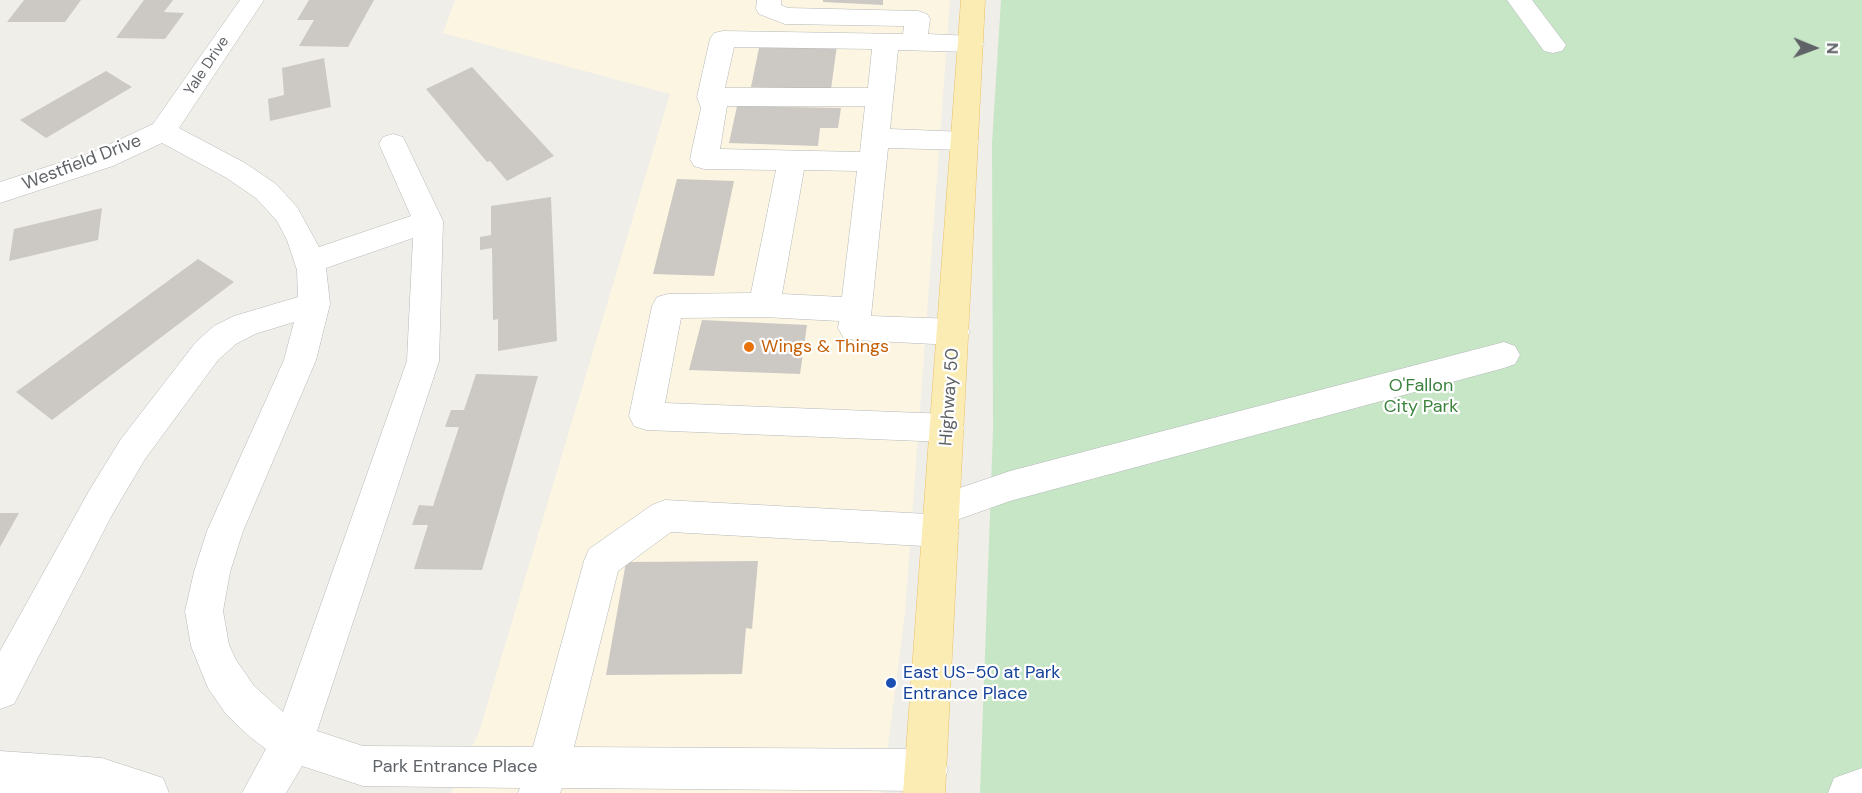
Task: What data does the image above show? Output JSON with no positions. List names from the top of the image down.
{
  "streets": {
    "main road": ["Highway 50"],
    "street": ["Yale Drive", "Westfield Drive", "Park Entrance Place"]
  },
  "crossings": [
    ["Yale Drive", "Westfield Drive"],
    ["Yale Drive", "Park Entrance Place"],
    ["Westfield Drive", "Park Entrance Place"],
    ["Highway 50", "Park Entrance Place"]
  ],
  "parks": ["O'Fallon City Park"],
  "places": ["Wings & Things", "East US-50 at Park Entrance Place"],
  "north": "right"
}
